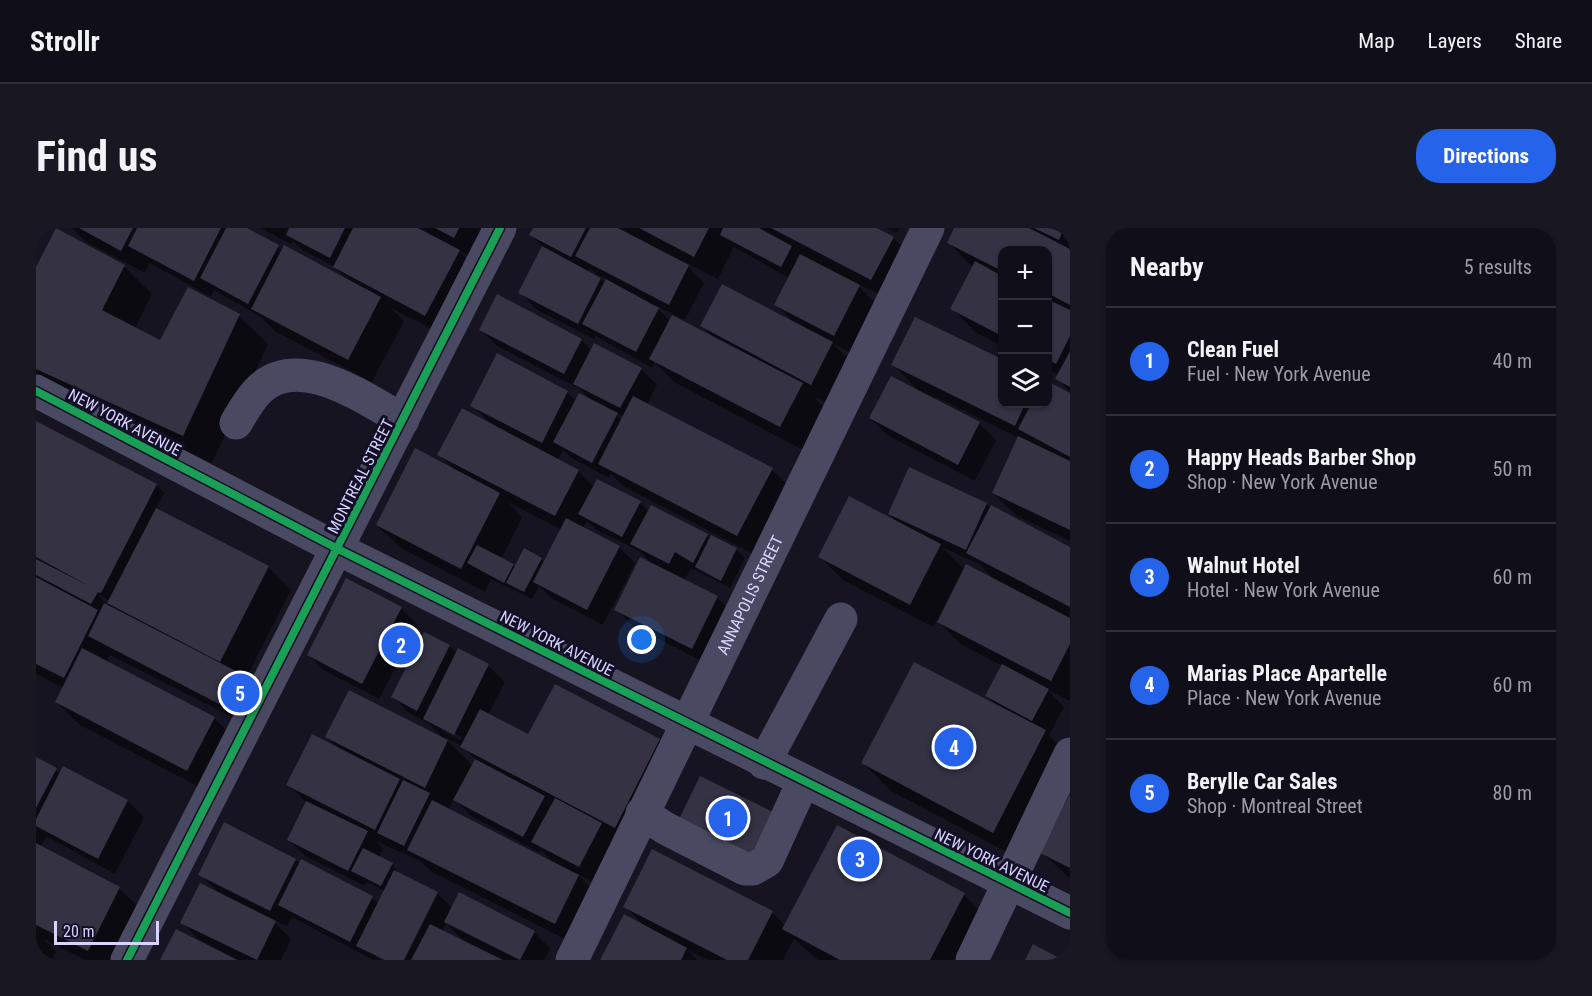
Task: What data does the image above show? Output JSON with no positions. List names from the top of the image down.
{
  "streets": {
    "street": ["NEW YORK AVENUE", "MONTREAL STREET", "ANNAPOLIS STREET"]
  },
  "crossings": [
    ["NEW YORK AVENUE", "MONTREAL STREET"],
    ["NEW YORK AVENUE", "ANNAPOLIS STREET"]
  ],
  "scale_bar": "20 m",
  "page": {
    "header": "Strollr",
    "nav": ["Map", "Layers", "Share"],
    "buttons": "Directions",
    "title": "Find us",
    "heading": ["Nearby", "5 results"],
    "map_buttons": ["+", "−"],
    "list": [
      {
        "mark": "1",
        "name": "Clean Fuel",
        "note": "Fuel · New York Avenue",
        "value": "40 m"
      },
      {
        "mark": "2",
        "name": "Happy Heads Barber Shop",
        "note": "Shop · New York Avenue",
        "value": "50 m"
      },
      {
        "mark": "3",
        "name": "Walnut Hotel",
        "note": "Hotel · New York Avenue",
        "value": "60 m"
      },
      {
        "mark": "4",
        "name": "Marias Place Apartelle",
        "note": "Place · New York Avenue",
        "value": "60 m"
      },
      {
        "mark": "5",
        "name": "Berylle Car Sales",
        "note": "Shop · Montreal Street",
        "value": "80 m"
      }
    ],
    "pins": [
      "2",
      "5",
      "4",
      "1",
      "3"
    ],
    "scale": "20 m"
  }
}
